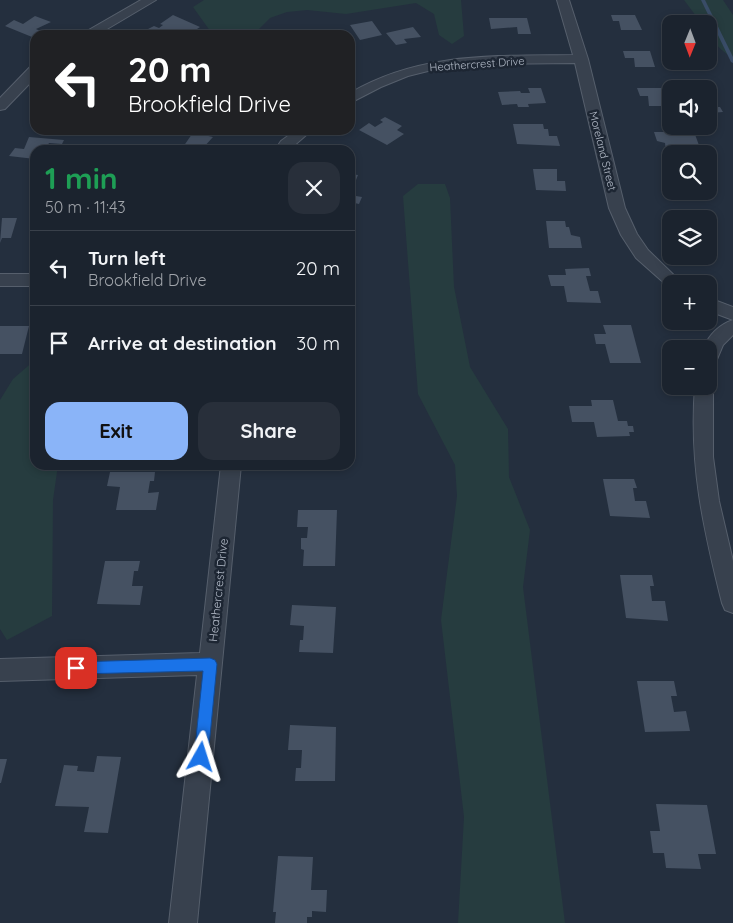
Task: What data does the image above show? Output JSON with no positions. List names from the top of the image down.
{
  "streets": {
    "street": ["Heathercrest Drive", "Moreland Street"]
  },
  "crossings": [
    ["Heathercrest Drive", "Moreland Street"]
  ],
  "north": "bottom",
  "page": {
    "map_buttons": ["+", "−"],
    "turn": ["20 m", "Brookfield Drive"],
    "heading": ["1 min", "50 m · 11:43"],
    "list": [
      {
        "name": "Turn left",
        "note": "Brookfield Drive",
        "value": "20 m"
      },
      {
        "name": "Arrive at destination",
        "value": "30 m"
      }
    ],
    "buttons": ["Exit", "Share"]
  }
}
